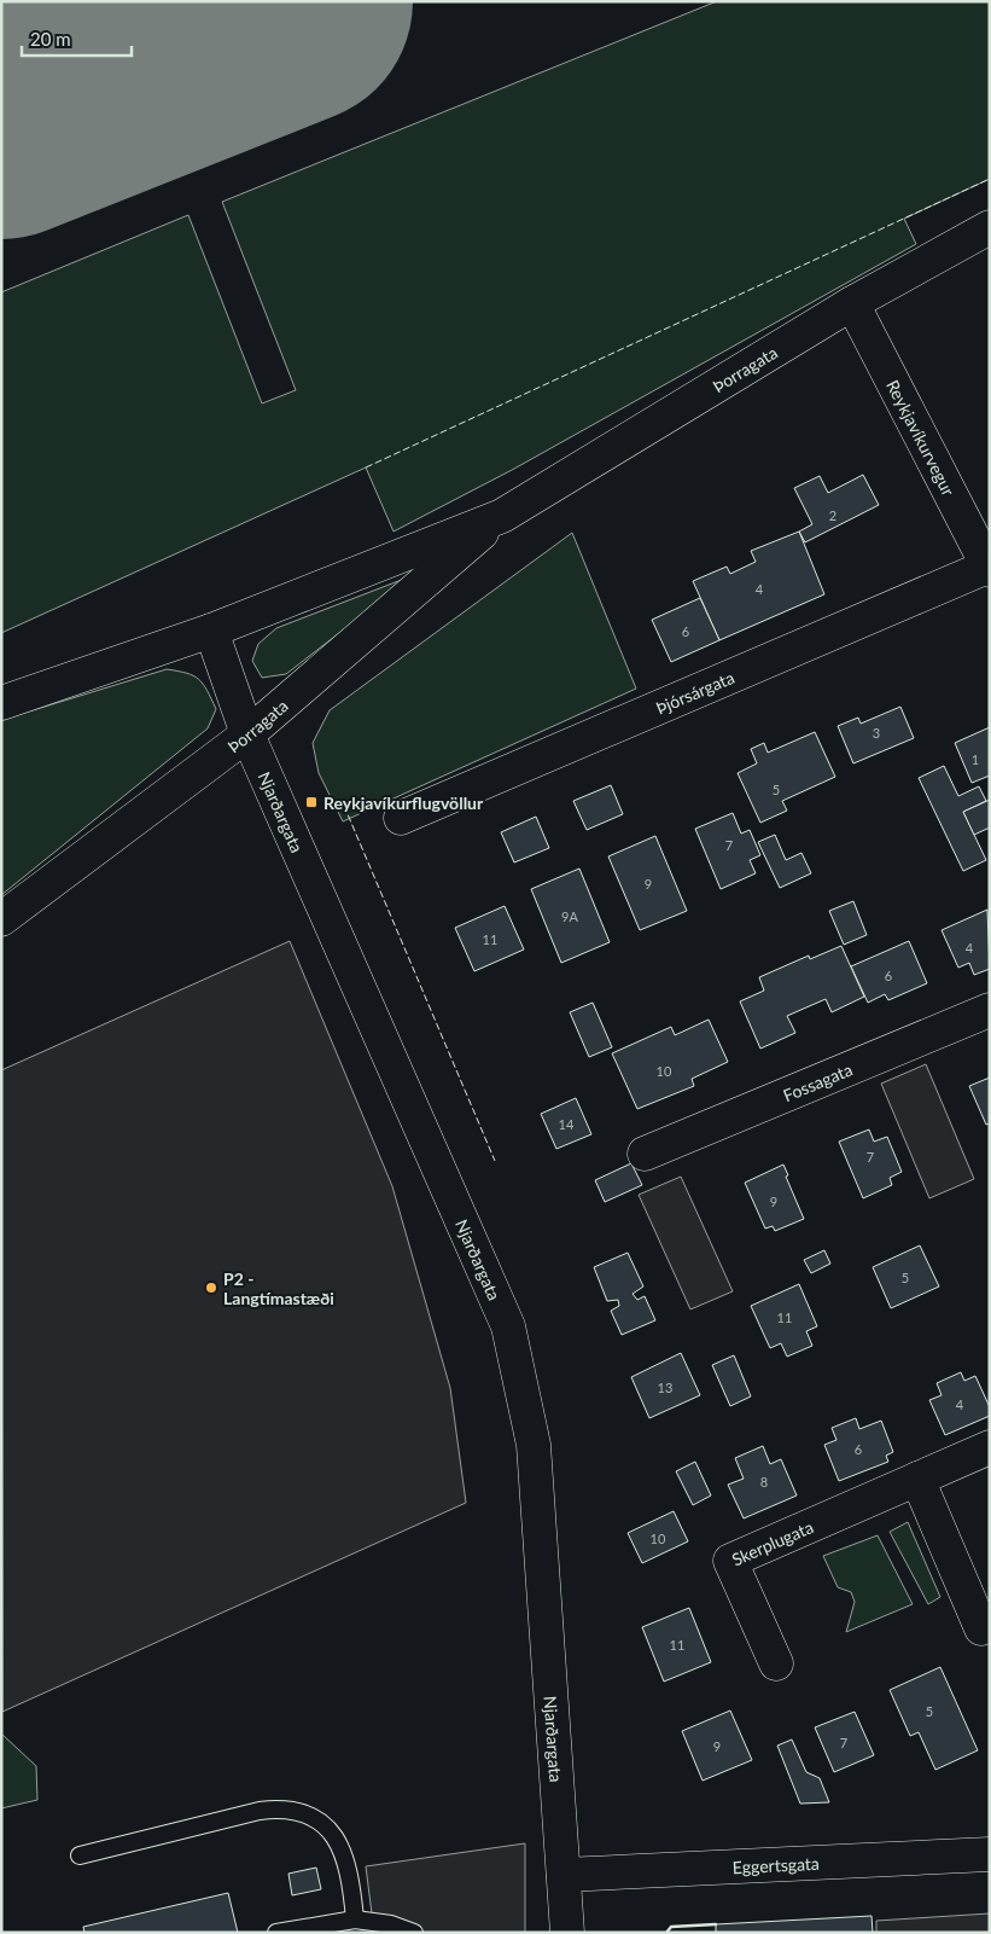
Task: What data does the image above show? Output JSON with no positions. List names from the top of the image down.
{
  "streets": {
    "main road": [
      "Þorragata",
      "Reykjavíkurvegur",
      "Þjórsárgata",
      "Njarðargata",
      "Fossagata",
      "Skerplugata",
      "Eggertsgata"
    ]
  },
  "crossings": [
    ["Þorragata", "Reykjavíkurvegur"],
    ["Þorragata", "Njarðargata"],
    ["Reykjavíkurvegur", "Þjórsárgata"],
    ["Njarðargata", "Eggertsgata"]
  ],
  "places": {
    "transit": ["Reykjavíkurflugvöllur"],
    "other": ["P2 - Langtímastæði"]
  },
  "house_numbers": [
    "2",
    "4",
    "6",
    "3",
    "1",
    "5",
    "7",
    "9",
    "9A",
    "11",
    "4",
    "6",
    "10",
    "14",
    "7",
    "9",
    "5",
    "11",
    "13",
    "4",
    "6",
    "8",
    "10",
    "11",
    "5",
    "7",
    "9"
  ],
  "scale_bar": "20 m"
}
